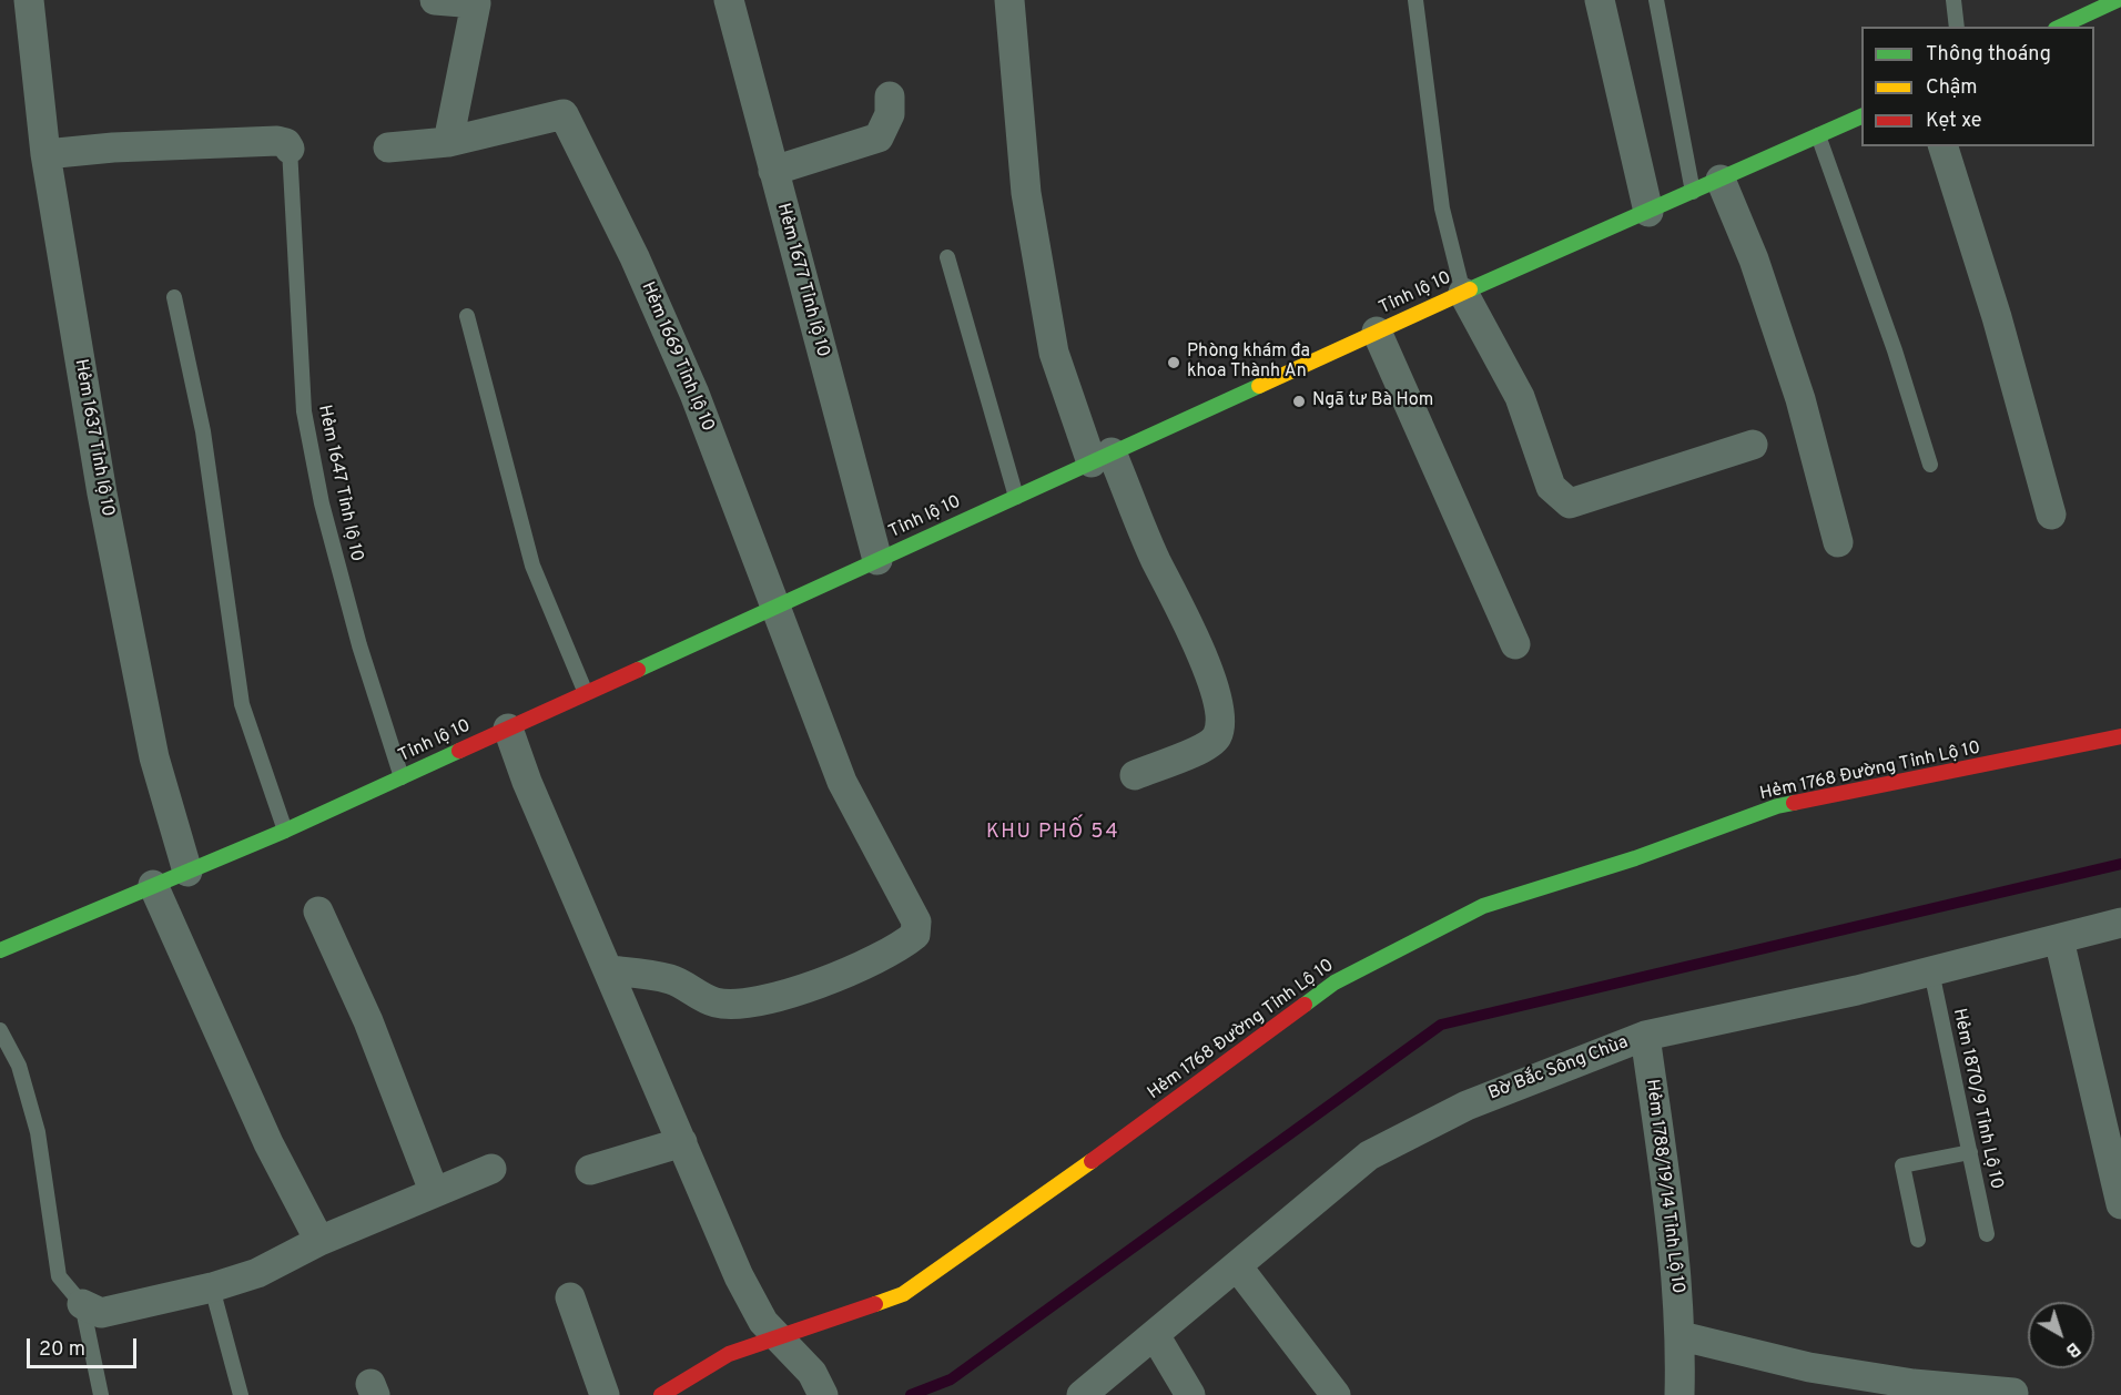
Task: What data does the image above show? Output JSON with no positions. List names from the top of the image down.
{
  "streets": {
    "main road": ["Tỉnh lộ 10", "Hẻm 1768 Đường Tỉnh Lộ 10"],
    "street": [
      "Hẻm 1677 Tỉnh lộ 10",
      "Hẻm 1669 Tỉnh lộ 10",
      "Hẻm 1637 Tỉnh lộ 10",
      "Bờ Bắc Sông Chùa",
      "Hẻm 1788/19/14 Tỉnh Lộ 10"
    ],
    "lane": ["Hẻm 1647 Tỉnh lộ 10", "Hẻm 1870/9 Tỉnh Lộ 10"]
  },
  "crossings": [
    ["Hẻm 1677 Tỉnh lộ 10", "Tỉnh lộ 10"],
    ["Tỉnh lộ 10", "Hẻm 1669 Tỉnh lộ 10"],
    ["Tỉnh lộ 10", "Hẻm 1637 Tỉnh lộ 10"],
    ["Tỉnh lộ 10", "Hẻm 1647 Tỉnh lộ 10"],
    ["Bờ Bắc Sông Chùa", "Hẻm 1870/9 Tỉnh Lộ 10"],
    ["Bờ Bắc Sông Chùa", "Hẻm 1788/19/14 Tỉnh Lộ 10"]
  ],
  "districts": ["KHU PHỐ 54"],
  "places": ["Phòng khám đa khoa Thành An", "Ngã tư Bà Hom"],
  "legend": ["Thông thoáng", "Chậm", "Kẹt xe"],
  "scale_bar": "20 m",
  "north": "bottom right"
}
